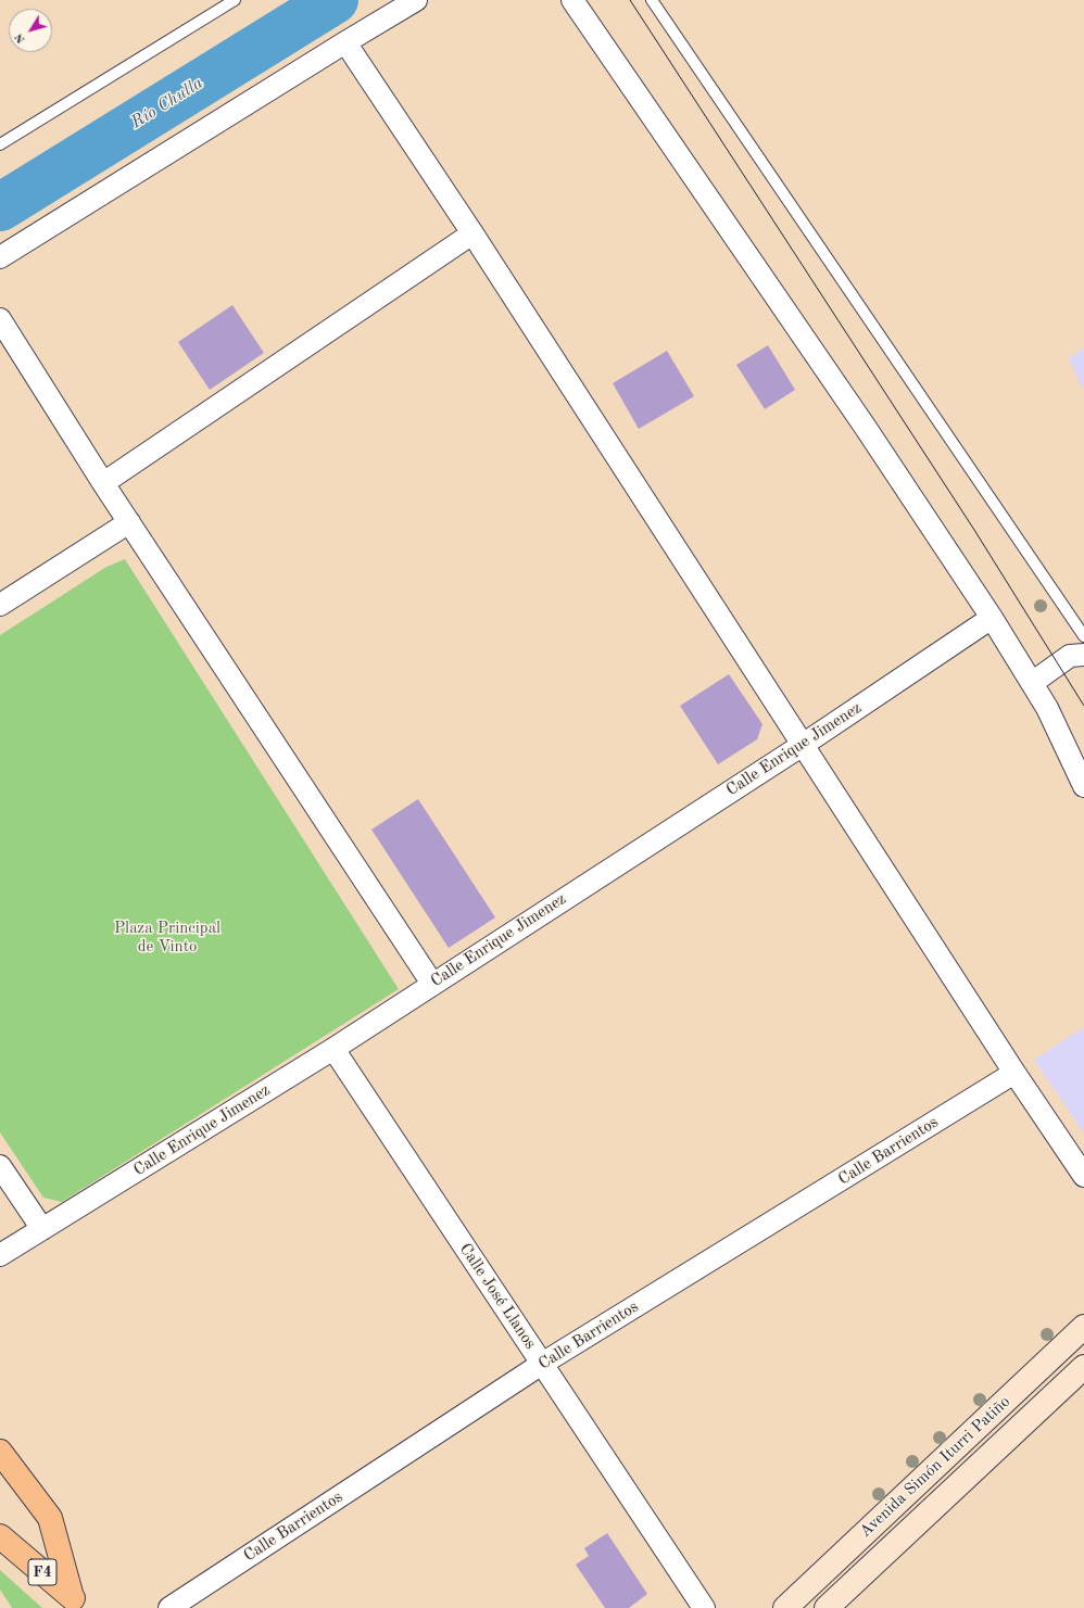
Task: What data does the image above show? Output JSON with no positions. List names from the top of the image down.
{
  "streets": {
    "highway": ["F4"],
    "main road": ["Avenida Simón Iturri Patiño"],
    "street": ["Calle Enrique Jimenez", "Calle Barrientos", "Calle José Llanos"]
  },
  "crossings": [
    ["Calle Enrique Jimenez", "Calle José Llanos"],
    ["Calle Barrientos", "Calle José Llanos"]
  ],
  "water": ["Río Chulla"],
  "parks": ["Plaza Principal de Vinto"],
  "north": "bottom left"
}
